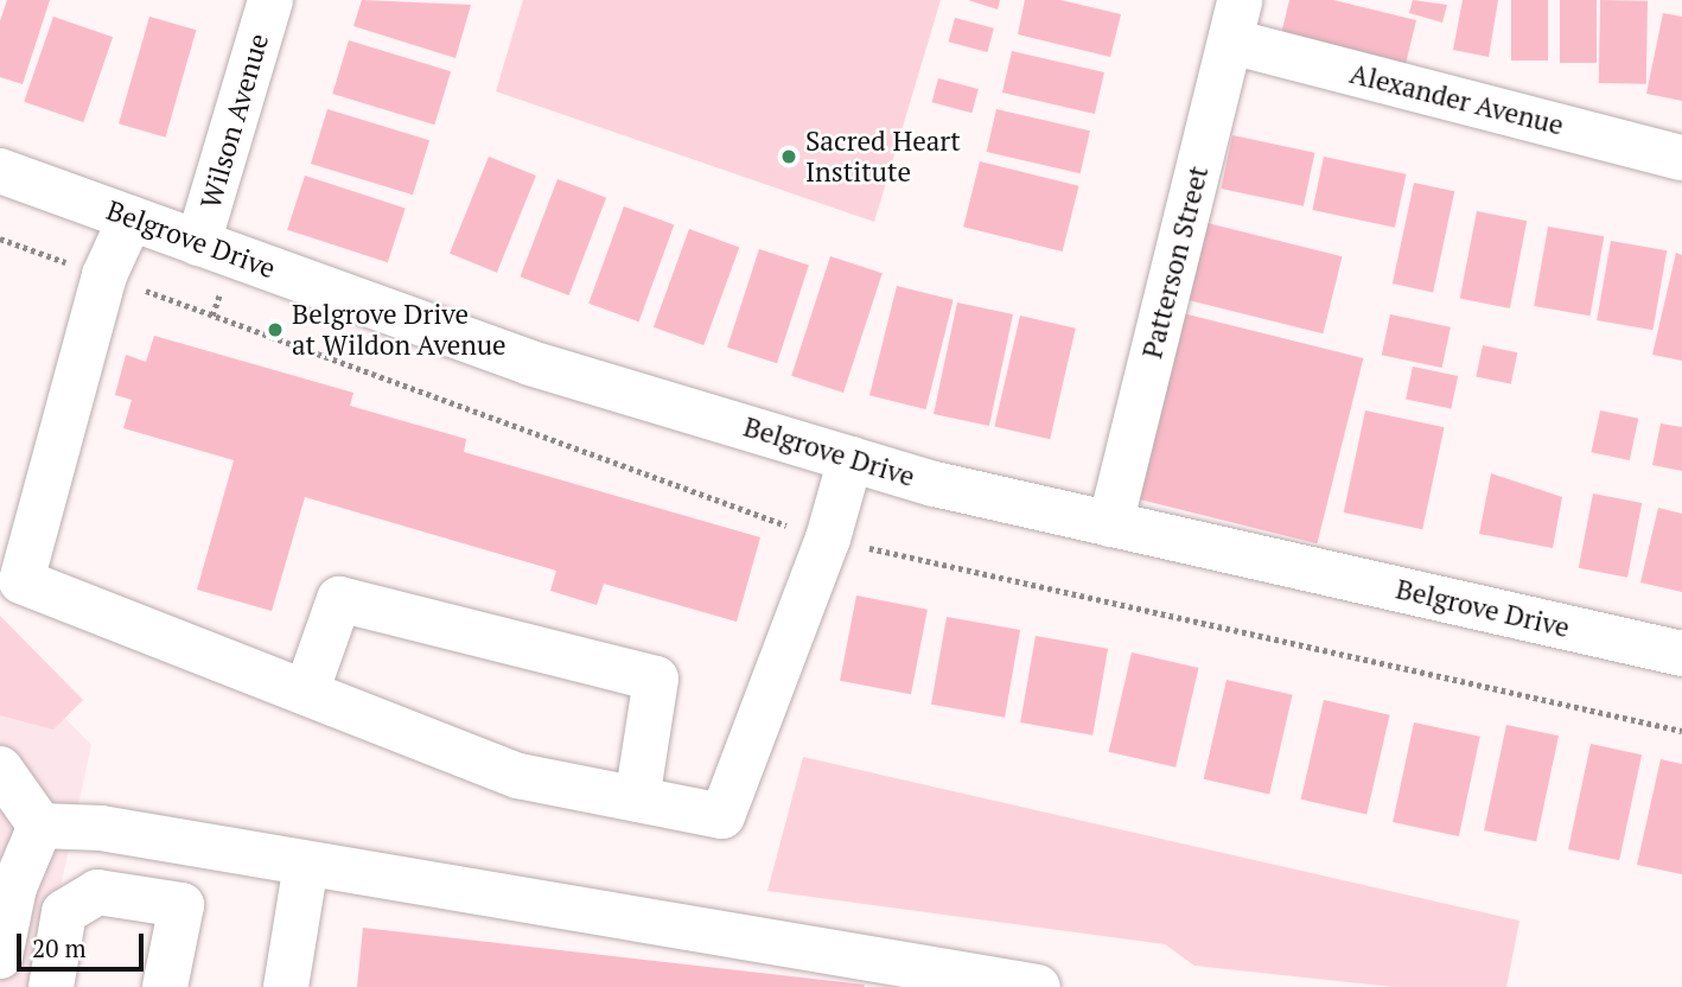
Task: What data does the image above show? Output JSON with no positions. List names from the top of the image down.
{
  "streets": {
    "street": [
      "Alexander Avenue",
      "Wilson Avenue",
      "Belgrove Drive",
      "Patterson Street"
    ]
  },
  "crossings": [
    ["Alexander Avenue", "Patterson Street"],
    ["Wilson Avenue", "Belgrove Drive"],
    ["Belgrove Drive", "Patterson Street"]
  ],
  "places": ["Sacred Heart Institute", "Belgrove Drive at Wildon Avenue"],
  "scale_bar": "20 m"
}
